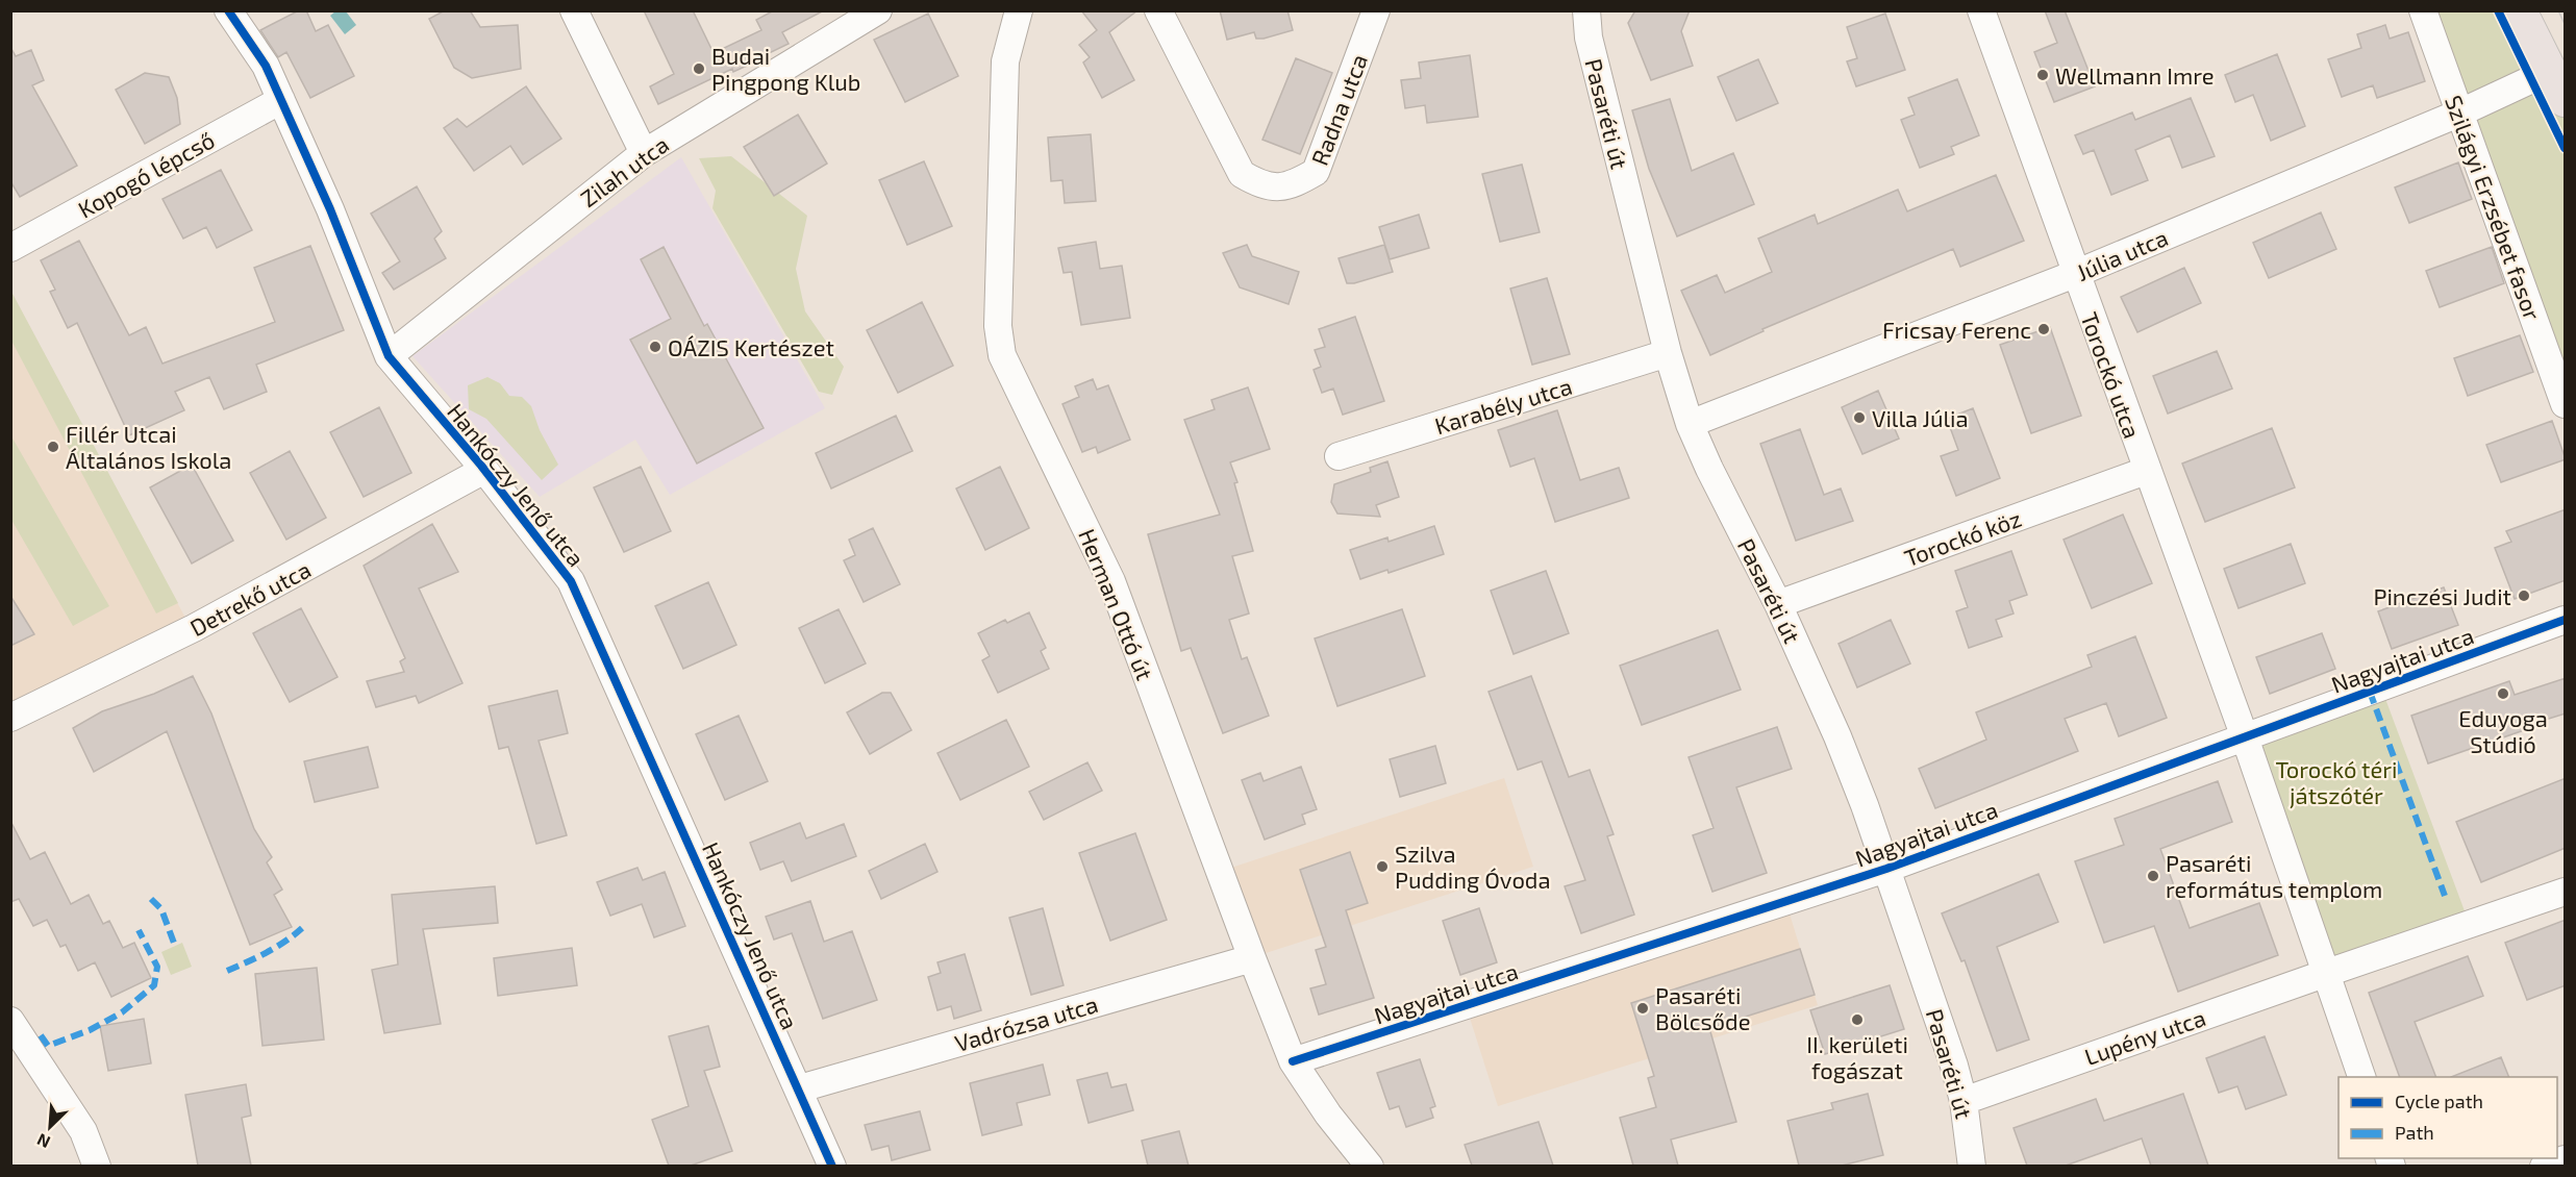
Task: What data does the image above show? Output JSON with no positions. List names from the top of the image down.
{
  "streets": {
    "street": [
      "Radna utca",
      "Pasaréti út",
      "Zilah utca",
      "Kopogó lépcső",
      "Szilágyi Erzsébet fasor",
      "Júlia utca",
      "Torockó utca",
      "Karabély utca",
      "Hankóczy Jenő utca",
      "Torockó köz",
      "Detrekő utca",
      "Herman Ottó út",
      "Nagyajtai utca",
      "Vadrózsa utca",
      "Lupény utca"
    ]
  },
  "crossings": [
    ["Pasaréti út", "Júlia utca"],
    ["Pasaréti út", "Karabély utca"],
    ["Pasaréti út", "Torockó köz"],
    ["Pasaréti út", "Nagyajtai utca"],
    ["Pasaréti út", "Lupény utca"],
    ["Zilah utca", "Hankóczy Jenő utca"],
    ["Kopogó lépcső", "Hankóczy Jenő utca"],
    ["Szilágyi Erzsébet fasor", "Júlia utca"],
    ["Júlia utca", "Torockó utca"],
    ["Torockó utca", "Torockó köz"],
    ["Torockó utca", "Nagyajtai utca"],
    ["Torockó utca", "Lupény utca"],
    ["Hankóczy Jenő utca", "Detrekő utca"],
    ["Hankóczy Jenő utca", "Vadrózsa utca"],
    ["Herman Ottó út", "Nagyajtai utca"],
    ["Herman Ottó út", "Vadrózsa utca"]
  ],
  "parks": ["Torockó téri játszótér"],
  "places": [
    "Budai Pingpong Klub",
    "Wellmann Imre",
    "Fricsay Ferenc",
    "OÁZIS Kertészet",
    "Villa Júlia",
    "Fillér Utcai Általános Iskola",
    "Pinczési Judit",
    "Eduyoga Stúdió",
    "Szilva Pudding Óvoda",
    "Pasaréti református templom",
    "Pasaréti Bölcsőde",
    "II. kerületi fogászat"
  ],
  "legend": ["Cycle path", "Path"],
  "north": "bottom left"
}
